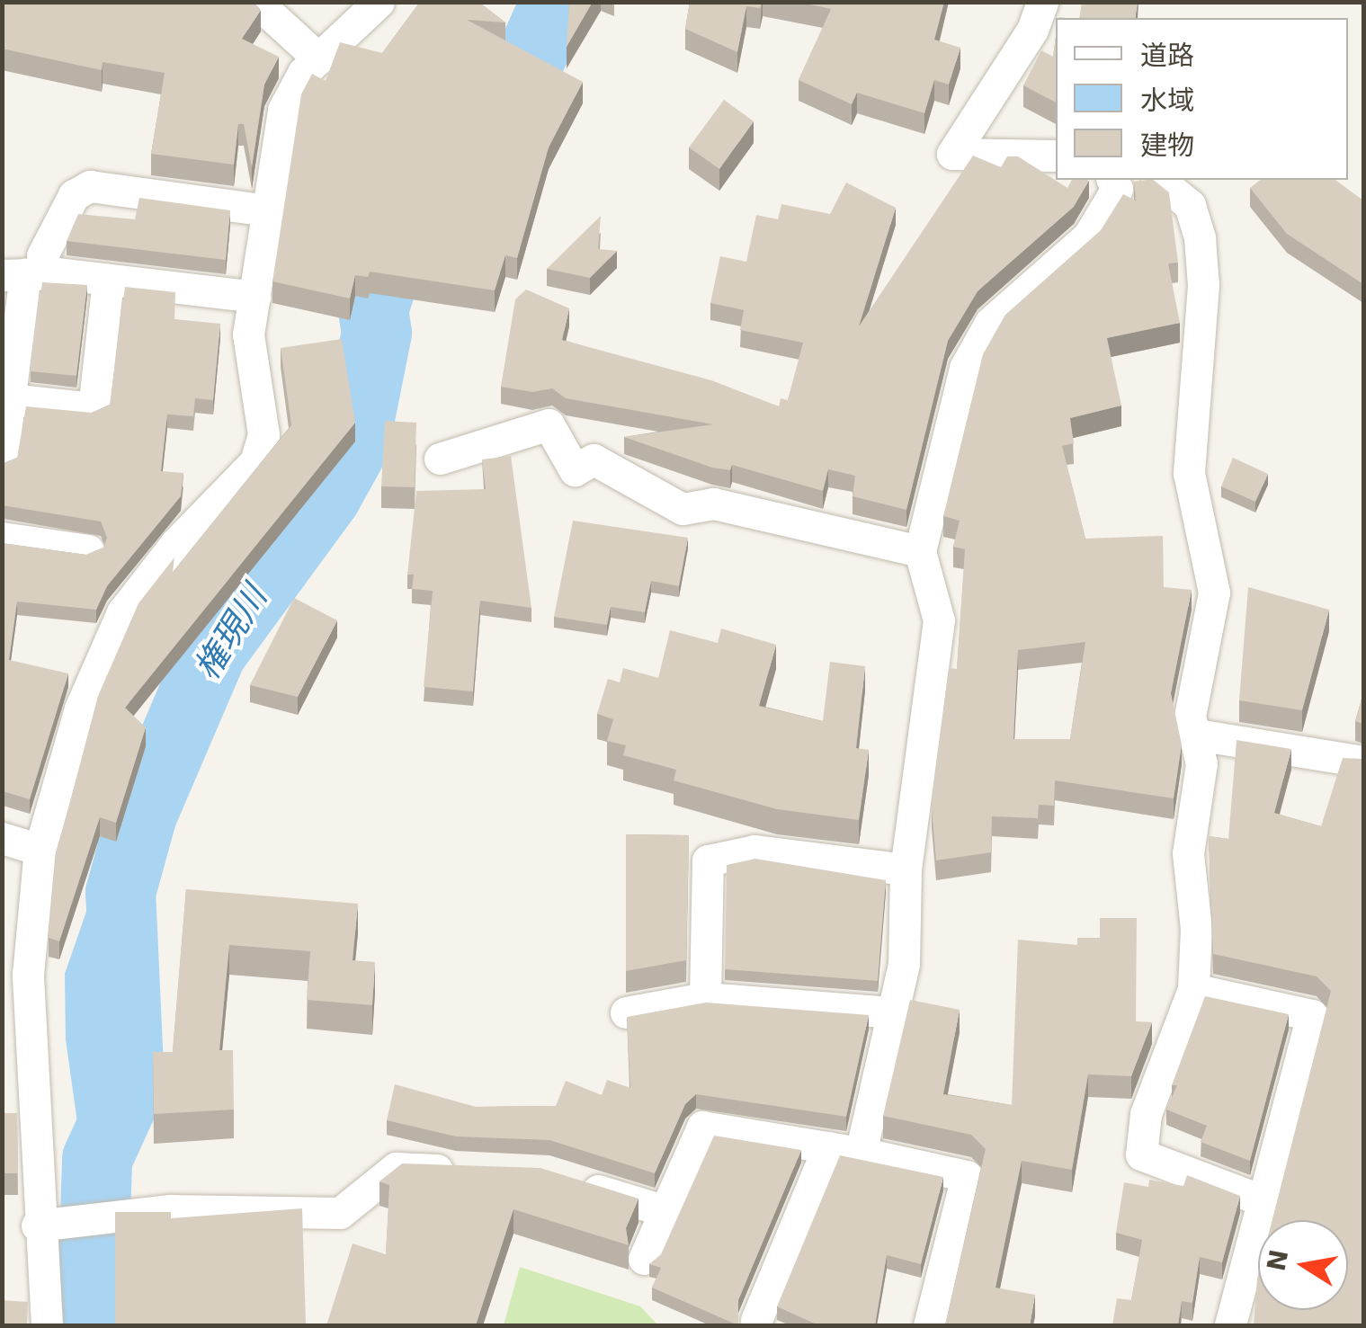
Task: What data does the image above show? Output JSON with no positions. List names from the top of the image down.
{
  "water": ["権現川"],
  "legend": ["道路", "水域", "建物"],
  "north": "left"
}
